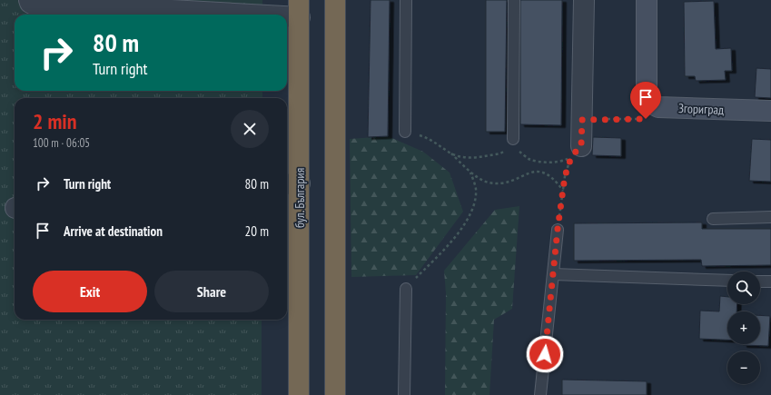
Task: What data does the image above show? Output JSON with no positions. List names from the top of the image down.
{
  "streets": {
    "highway": ["бул. България"],
    "street": ["Згориград"]
  },
  "page": {
    "turn": ["80 m", "Turn right"],
    "heading": ["2 min", "100 m · 06:05"],
    "list": [
      {
        "name": "Turn right",
        "value": "80 m"
      },
      {
        "name": "Arrive at destination",
        "value": "20 m"
      }
    ],
    "buttons": ["Exit", "Share"],
    "map_buttons": ["+", "−"]
  }
}
